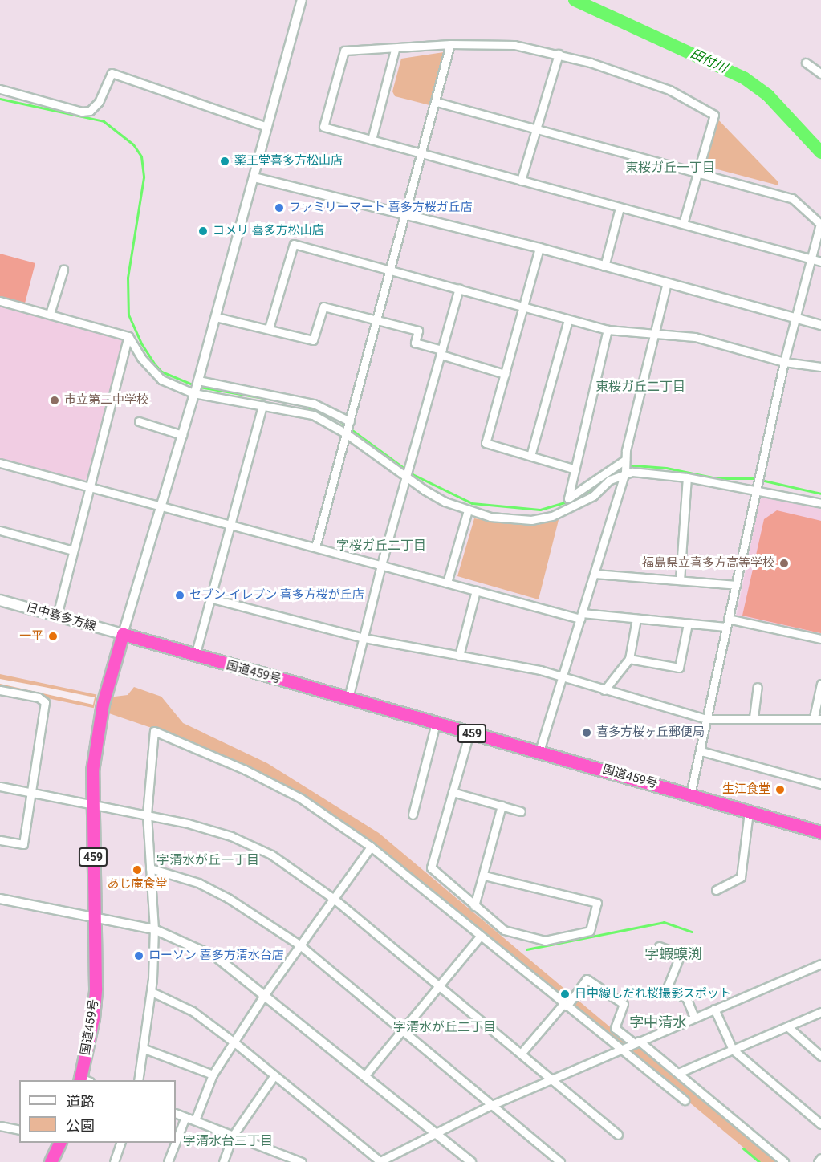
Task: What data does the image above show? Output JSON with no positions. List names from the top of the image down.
{
  "streets": {
    "highway": ["国道459号", "459"],
    "main road": ["日中喜多方線"]
  },
  "crossings": [
    ["日中喜多方線", "国道459号"]
  ],
  "districts": [
    "東桜ガ丘一丁目",
    "東桜ガ丘二丁目",
    "字桜ガ丘二丁目",
    "字清水が丘一丁目",
    "字蝦蟆渕",
    "字中清水",
    "字清水が丘二丁目",
    "字清水台三丁目"
  ],
  "water": ["田付川"],
  "places": [
    "薬王堂喜多方松山店",
    "ファミリーマート 喜多方桜ガ丘店",
    "コメリ 喜多方松山店",
    "市立第二中学校",
    "福島県立喜多方高等学校",
    "セブン-イレブン 喜多方桜が丘店",
    "一平",
    "喜多方桜ヶ丘郵便局",
    "生江食堂",
    "あじ庵食堂",
    "ローソン 喜多方清水台店",
    "日中線しだれ桜撮影スポット"
  ],
  "legend": ["道路", "公園"]
}
